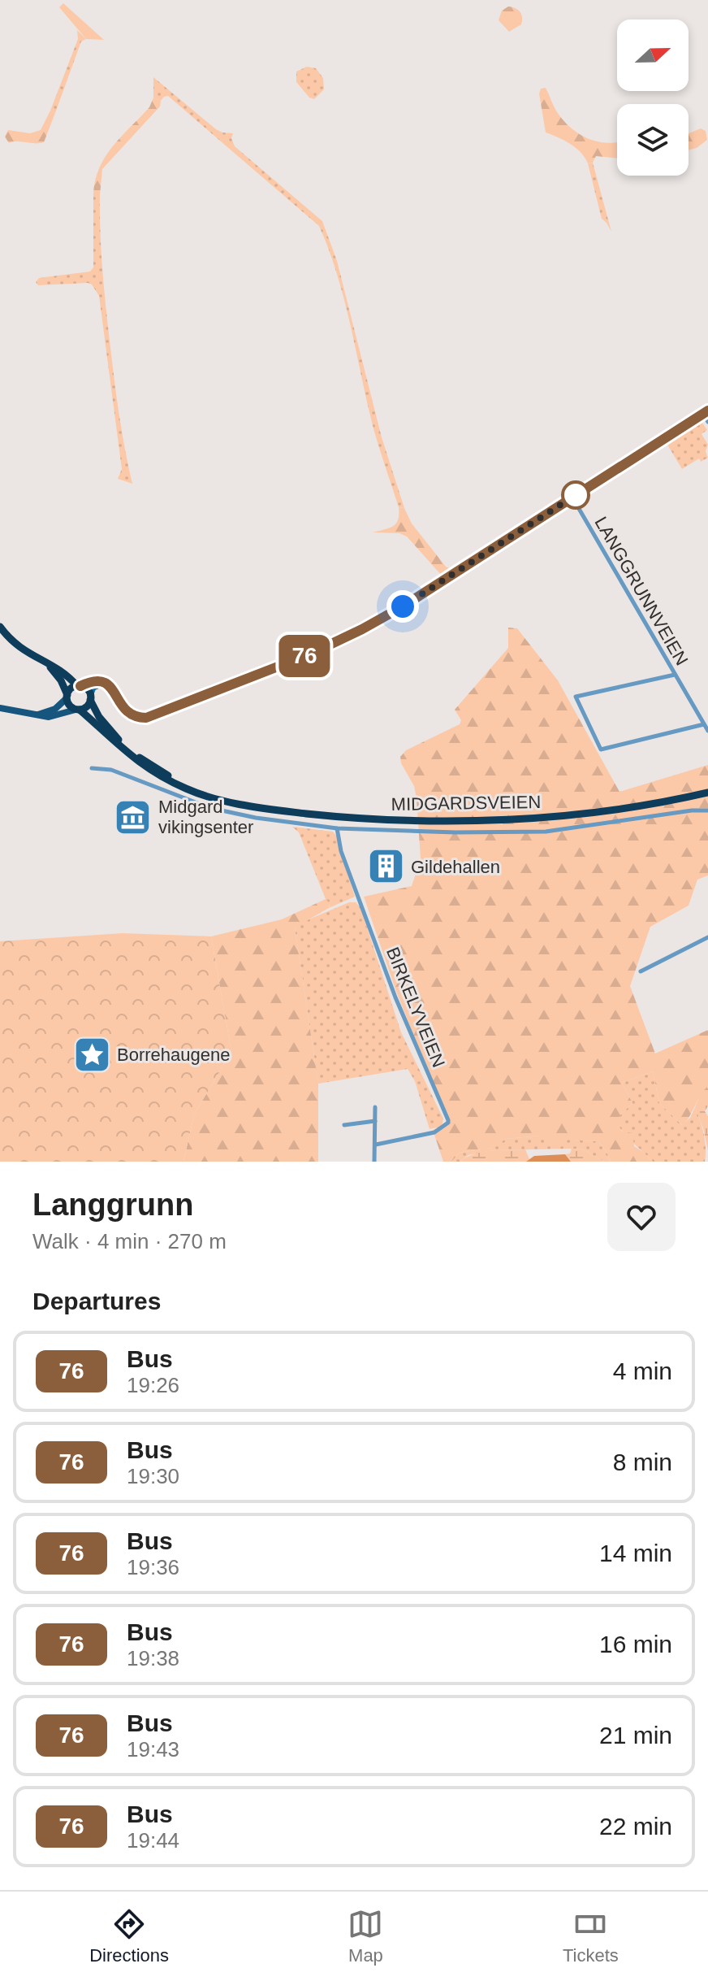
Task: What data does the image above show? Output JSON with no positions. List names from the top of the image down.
{
  "streets": {
    "highway": ["MIDGARDSVEIEN"],
    "street": ["LANGGRUNNVEIEN", "BIRKELYVEIEN"]
  },
  "places": {
    "museum": ["Midgard vikingsenter"],
    "building": ["Gildehallen"],
    "place": ["Borrehaugene"]
  },
  "lines": ["bus line 76"],
  "north": "right",
  "page": {
    "on_map": "76",
    "heading": [
      ["Langgrunn", "Walk · 4 min · 270 m"],
      "Departures"
    ],
    "list": [
      {
        "mark": "76",
        "name": "Bus",
        "note": "19:26",
        "value": "4 min"
      },
      {
        "mark": "76",
        "name": "Bus",
        "note": "19:30",
        "value": "8 min"
      },
      {
        "mark": "76",
        "name": "Bus",
        "note": "19:36",
        "value": "14 min"
      },
      {
        "mark": "76",
        "name": "Bus",
        "note": "19:38",
        "value": "16 min"
      },
      {
        "mark": "76",
        "name": "Bus",
        "note": "19:43",
        "value": "21 min"
      },
      {
        "mark": "76",
        "name": "Bus",
        "note": "19:44",
        "value": "22 min"
      }
    ],
    "tabs": ["Directions", "Map", "Tickets"]
  }
}
